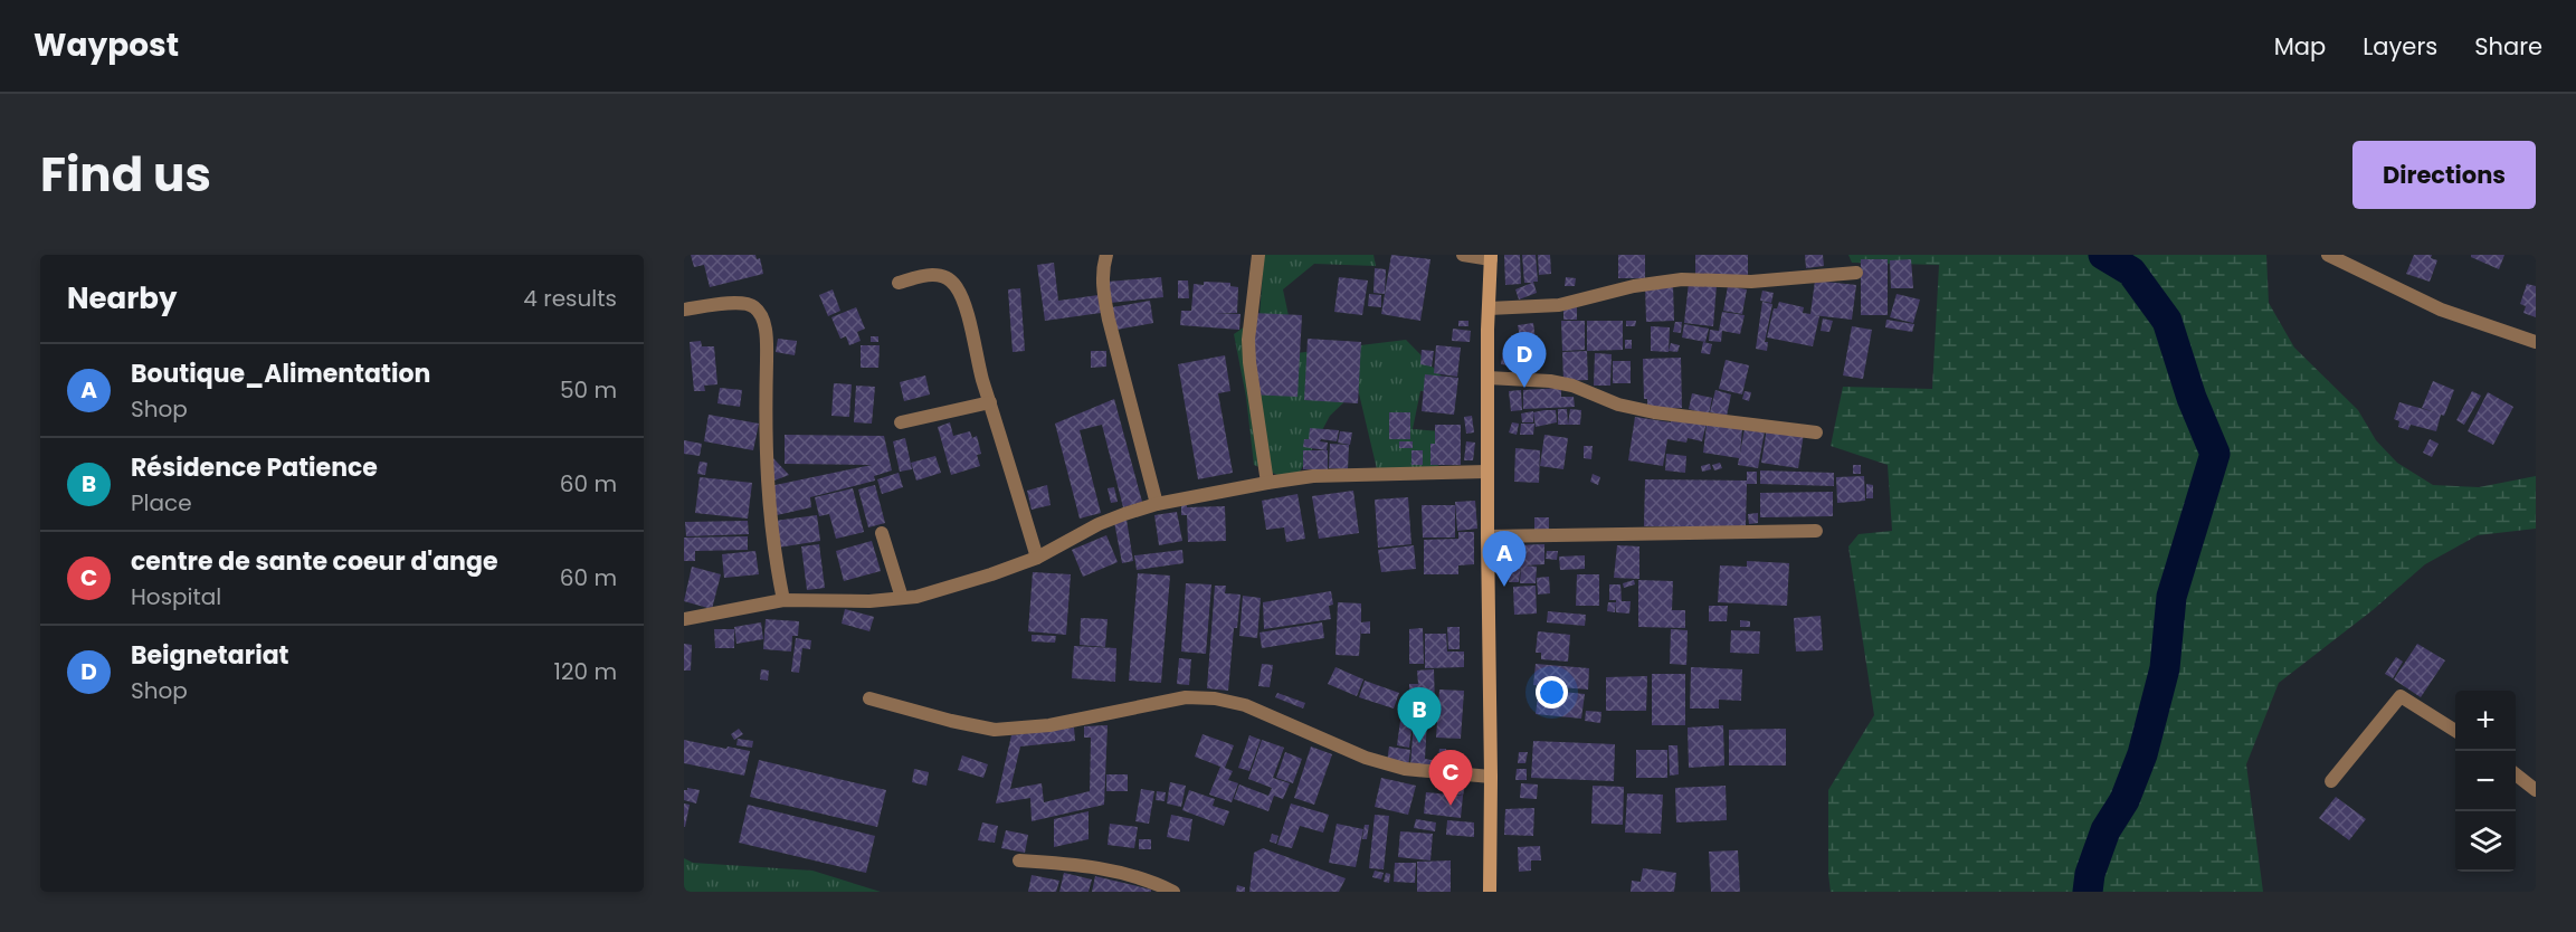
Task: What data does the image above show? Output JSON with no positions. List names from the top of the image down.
{
  "page": {
    "header": "Waypost",
    "nav": ["Map", "Layers", "Share"],
    "title": "Find us",
    "buttons": "Directions",
    "heading": ["Nearby", "4 results"],
    "pins": [
      "D",
      "A",
      "B",
      "C"
    ],
    "list": [
      {
        "mark": "A",
        "name": "Boutique_Alimentation",
        "note": "Shop",
        "value": "50 m"
      },
      {
        "mark": "B",
        "name": "Résidence Patience",
        "note": "Place",
        "value": "60 m"
      },
      {
        "mark": "C",
        "name": "centre de sante coeur d'ange",
        "note": "Hospital",
        "value": "60 m"
      },
      {
        "mark": "D",
        "name": "Beignetariat",
        "note": "Shop",
        "value": "120 m"
      }
    ],
    "map_buttons": ["+", "−"]
  }
}
